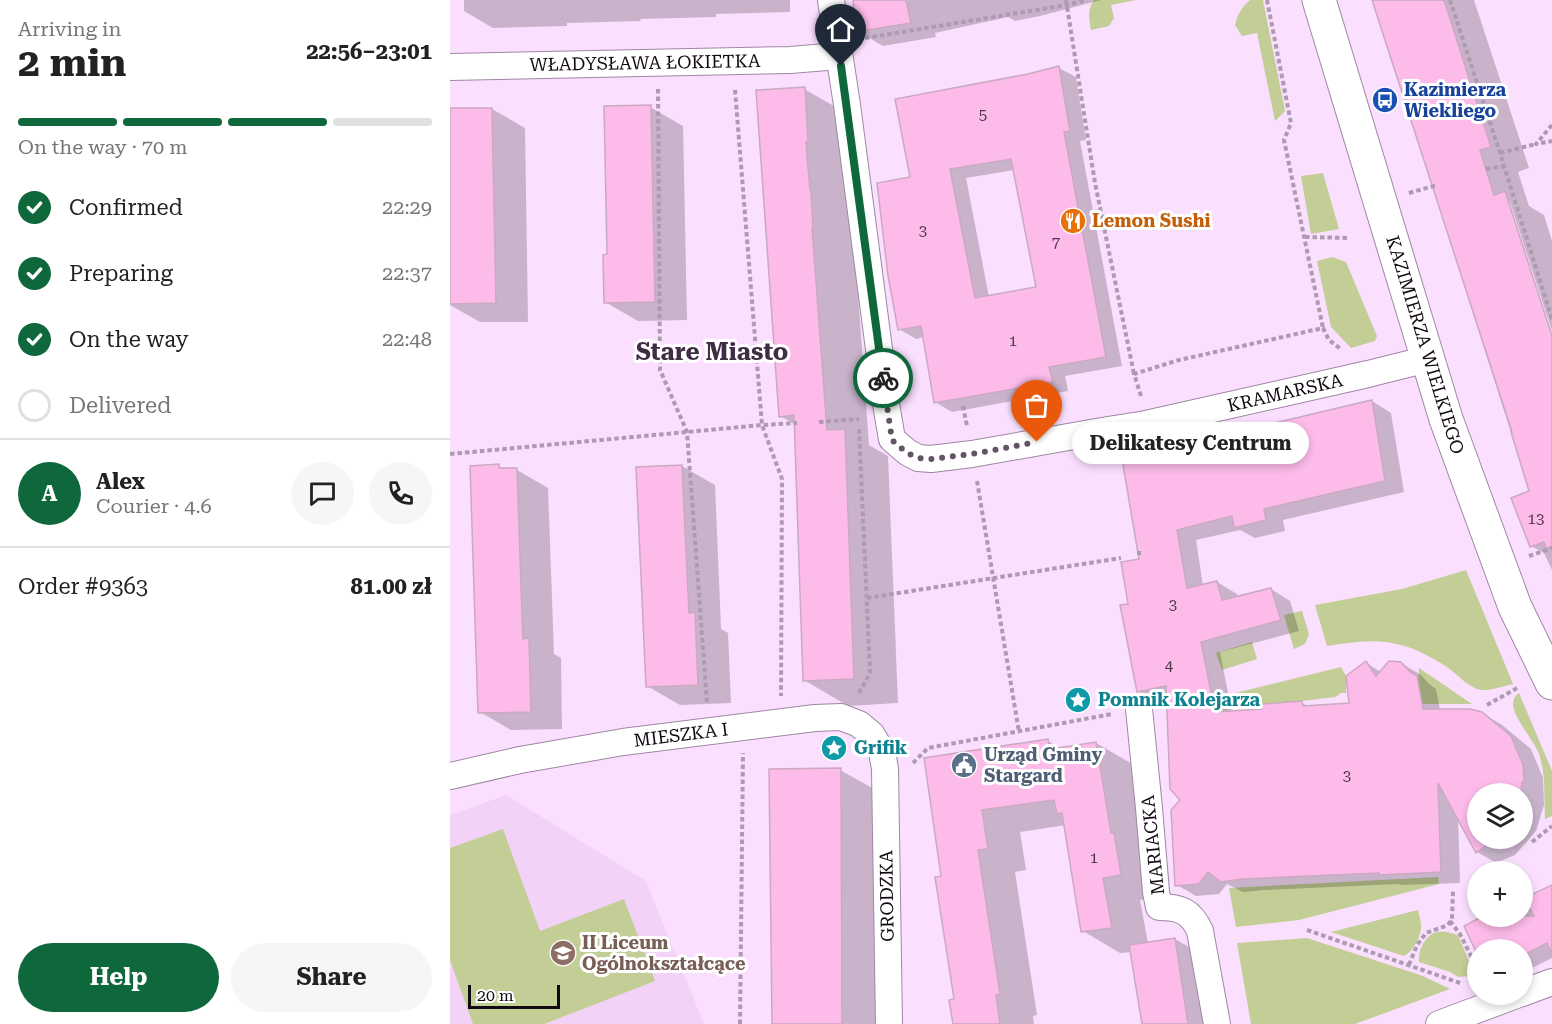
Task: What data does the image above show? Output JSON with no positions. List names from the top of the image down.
{
  "streets": {
    "street": [
      "WŁADYSŁAWA ŁOKIETKA",
      "KAZIMIERZA WIELKIEGO",
      "KRAMARSKA",
      "MIESZKA I",
      "MARIACKA",
      "GRODZKA"
    ]
  },
  "crossings": [
    ["WŁADYSŁAWA ŁOKIETKA", "KRAMARSKA"],
    ["KAZIMIERZA WIELKIEGO", "KRAMARSKA"],
    ["MIESZKA I", "GRODZKA"]
  ],
  "districts": ["Stare Miasto"],
  "places": {
    "bus stop": ["Kazimierza Wiekliego"],
    "restaurant": ["Lemon Sushi"],
    "other": ["Delikatesy Centrum"],
    "place": ["Pomnik Kolejarza", "Grifik"],
    "public building": ["Urząd Gminy Stargard"],
    "school or university": ["II Liceum Ogólnokształcące"]
  },
  "house_numbers": [
    "5",
    "3",
    "7",
    "1",
    "13",
    "3",
    "4",
    "3",
    "1"
  ],
  "scale_bar": "20 m",
  "page": {
    "heading": ["2 min", "Arriving in", "22:56–23:01"],
    "panel": [
      "Alex",
      "Courier · 4.6",
      "Order #9363",
      "81.00 zł"
    ],
    "bar": "On the way · 70 m",
    "list": [
      ["Confirmed", "22:29"],
      ["Preparing", "22:37"],
      ["On the way", "22:48"],
      "Delivered"
    ],
    "bubble": "Delikatesy Centrum",
    "round": "A",
    "map_buttons": ["+", "−"],
    "buttons": ["Help", "Share"],
    "scale": "20 m"
  }
}
